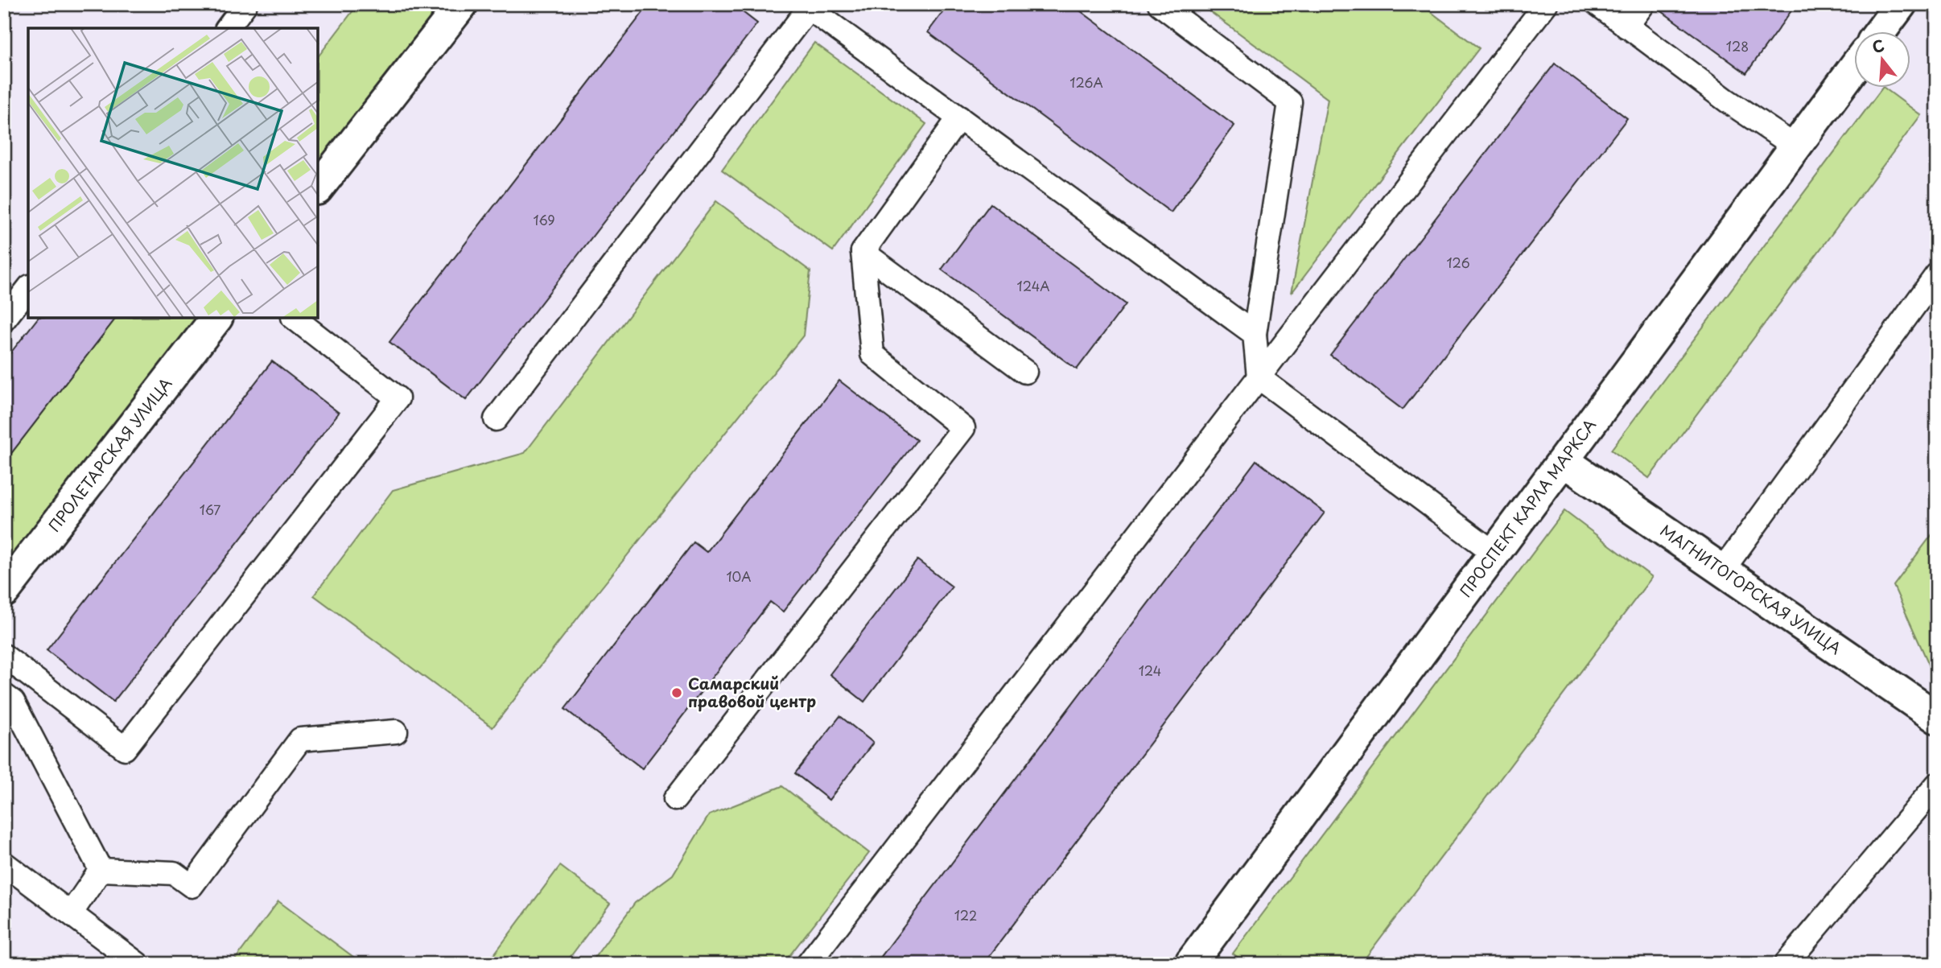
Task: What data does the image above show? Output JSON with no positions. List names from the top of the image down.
{
  "streets": {
    "street": ["ПРОЛЕТАРСКАЯ УЛИЦА", "ПРОСПЕКТ КАРЛА МАРКСА", "МАГНИТОГОРСКАЯ УЛИЦА"]
  },
  "crossings": [
    ["ПРОСПЕКТ КАРЛА МАРКСА", "МАГНИТОГОРСКАЯ УЛИЦА"]
  ],
  "places": ["Самарский правовой центр"],
  "house_numbers": [
    "128",
    "126А",
    "169",
    "126",
    "124А",
    "167",
    "10А",
    "124",
    "122"
  ],
  "north": "top"
}
